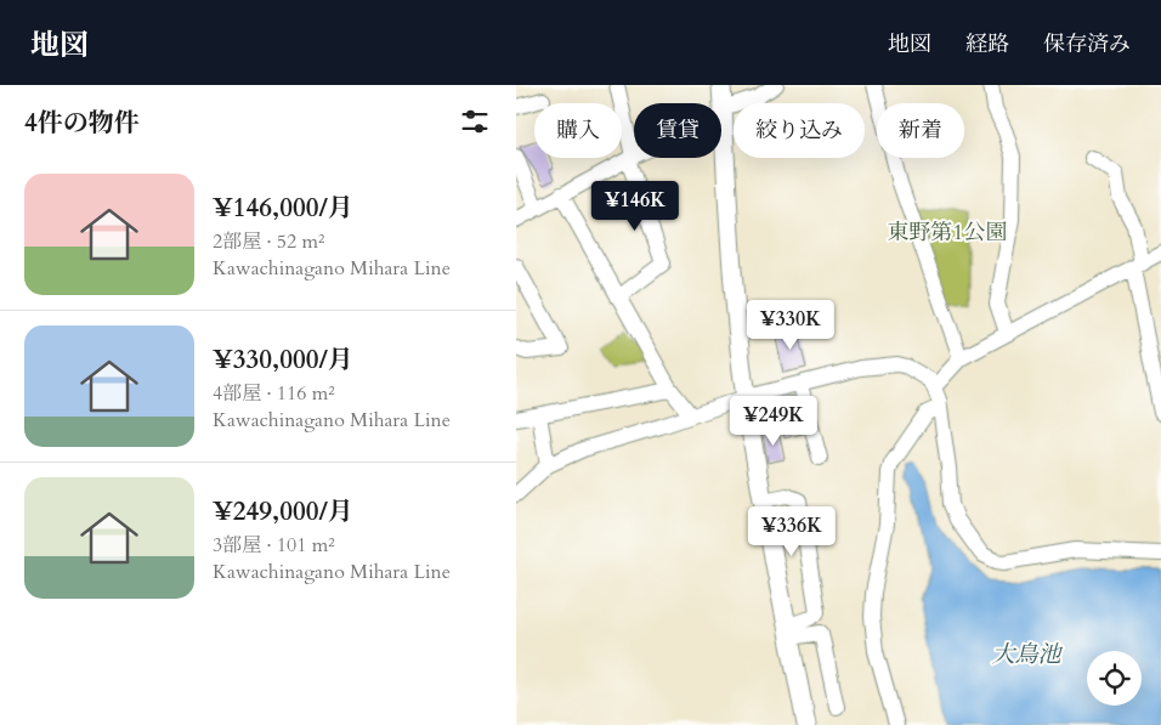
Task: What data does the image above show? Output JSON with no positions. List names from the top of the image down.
{
  "water": ["大鳥池"],
  "parks": ["東野第1公園"],
  "page": {
    "header": "地図",
    "nav": ["地図", "経路", "保存済み"],
    "heading": "4件の物件",
    "chip": [
      "購入",
      "賃貸",
      "絞り込み",
      "新着"
    ],
    "list": [
      {
        "name": "¥146,000/月",
        "note": "2部屋 · 52 m² · Kawachinagano Mihara Line"
      },
      {
        "name": "¥330,000/月",
        "note": "4部屋 · 116 m² · Kawachinagano Mihara Line"
      },
      {
        "name": "¥249,000/月",
        "note": "3部屋 · 101 m² · Kawachinagano Mihara Line"
      }
    ],
    "price": [
      "¥146K",
      "¥330K",
      "¥249K",
      "¥336K"
    ]
  }
}
